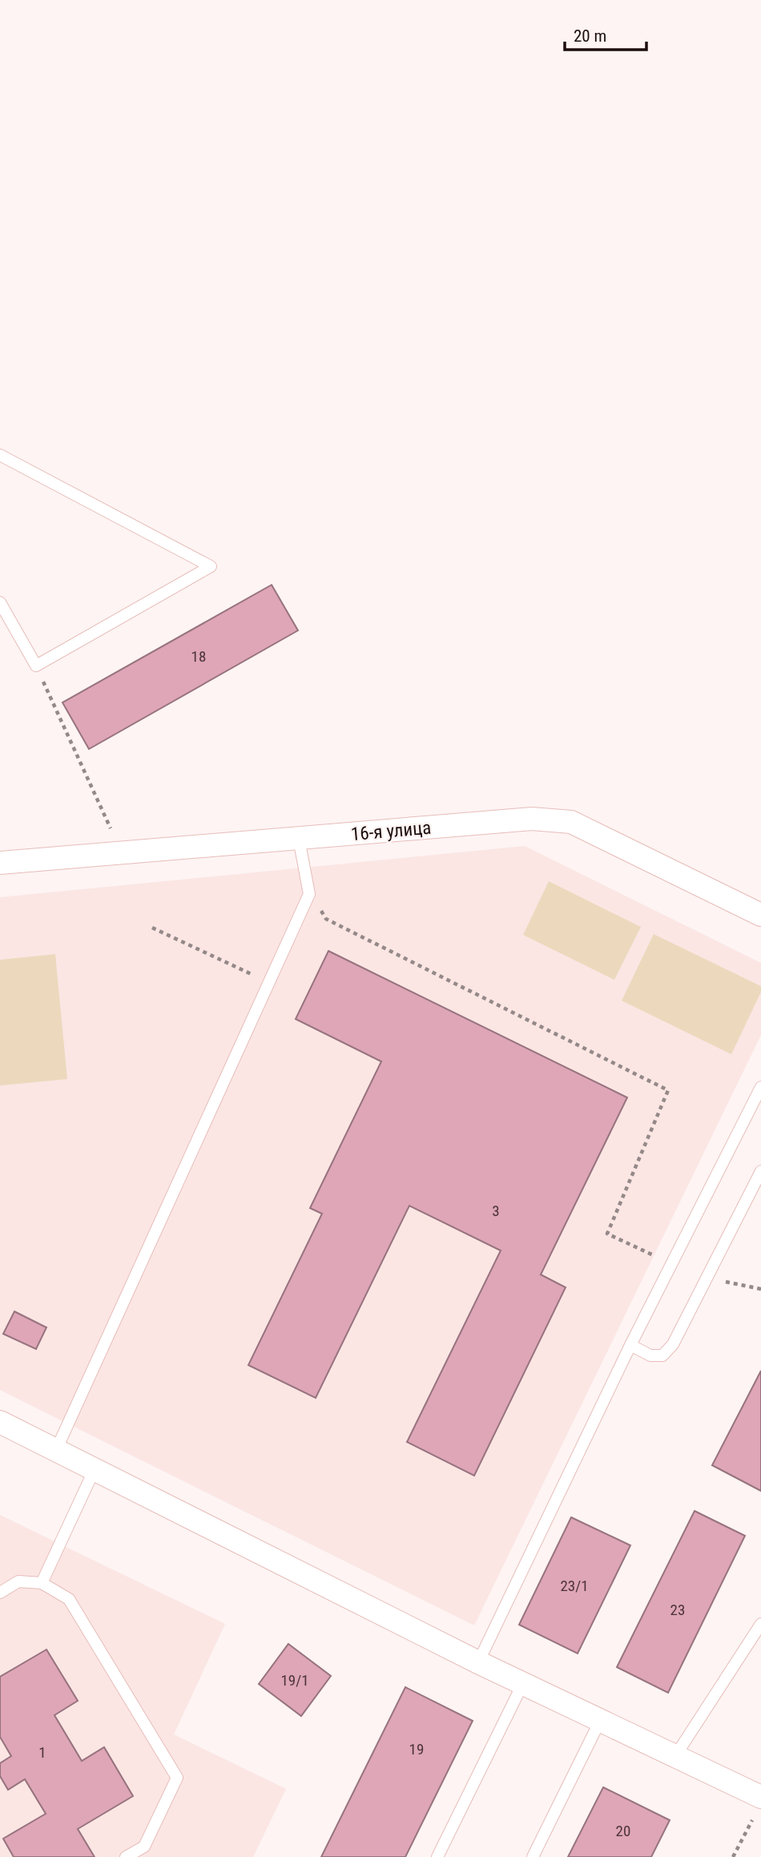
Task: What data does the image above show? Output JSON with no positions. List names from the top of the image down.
{
  "streets": {
    "street": ["16-я улица"]
  },
  "house_numbers": [
    "18",
    "3",
    "23/1",
    "23",
    "19/1",
    "19",
    "1",
    "20"
  ],
  "scale_bar": "20 m"
}
